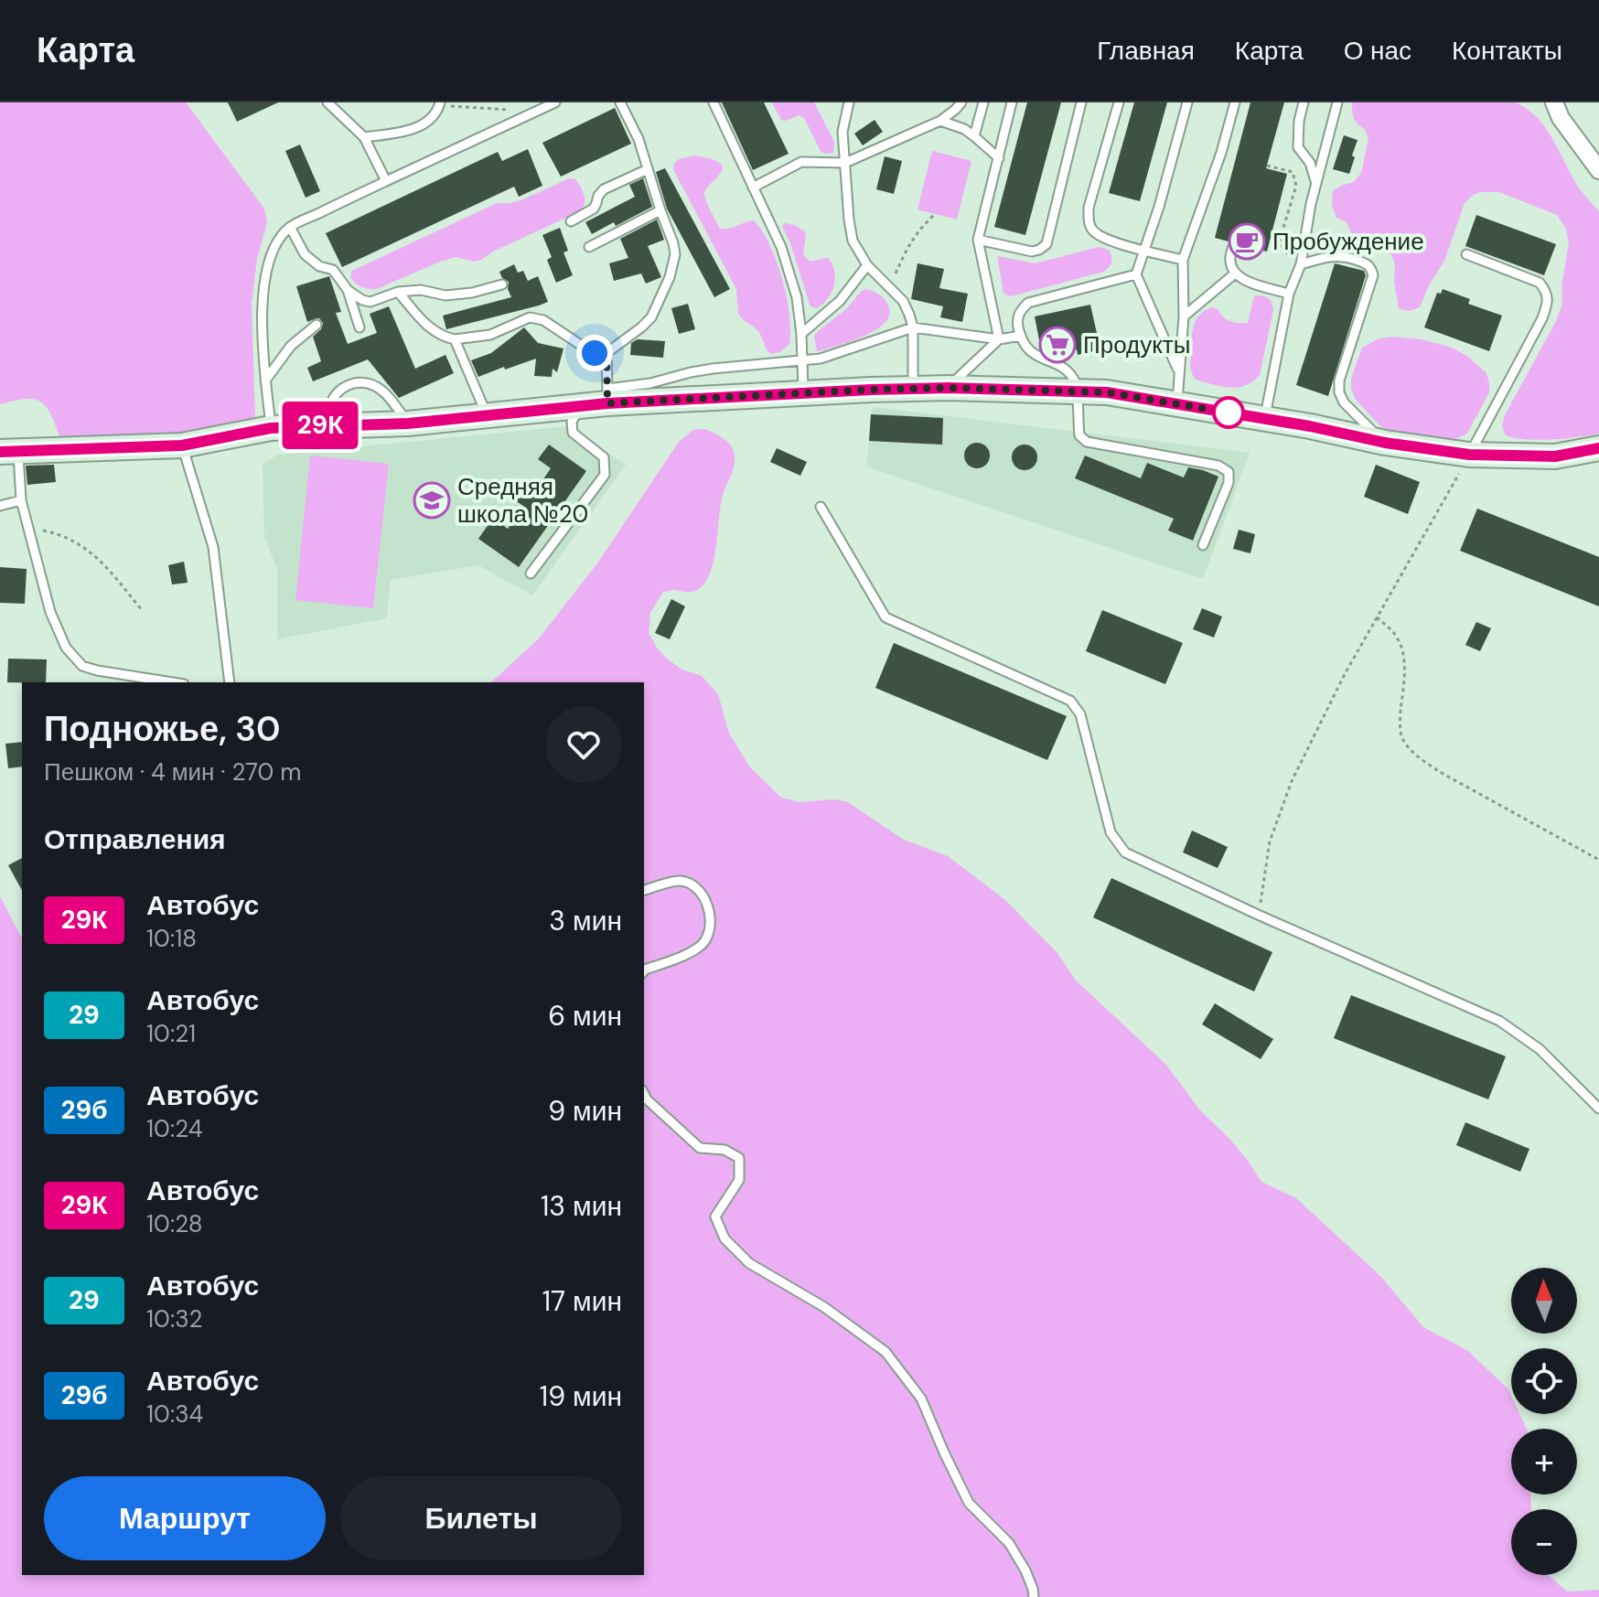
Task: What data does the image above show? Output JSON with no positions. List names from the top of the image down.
{
  "places": {
    "cafe": ["Пробуждение"],
    "supermarket": ["Продукты"],
    "school or university": ["Средняя школа №20"]
  },
  "lines": ["bus line 29К"],
  "north": "top",
  "page": {
    "header": "Карта",
    "nav": [
      "Главная",
      "Карта",
      "О нас",
      "Контакты"
    ],
    "on_map": "29К",
    "heading": [
      ["Подножье, 30", "Пешком · 4 мин · 270 m"],
      "Отправления"
    ],
    "list": [
      {
        "mark": "29К",
        "name": "Автобус",
        "note": "10:18",
        "value": "3 мин"
      },
      {
        "mark": "29",
        "name": "Автобус",
        "note": "10:21",
        "value": "6 мин"
      },
      {
        "mark": "29б",
        "name": "Автобус",
        "note": "10:24",
        "value": "9 мин"
      },
      {
        "mark": "29К",
        "name": "Автобус",
        "note": "10:28",
        "value": "13 мин"
      },
      {
        "mark": "29",
        "name": "Автобус",
        "note": "10:32",
        "value": "17 мин"
      },
      {
        "mark": "29б",
        "name": "Автобус",
        "note": "10:34",
        "value": "19 мин"
      }
    ],
    "map_buttons": ["+", "−"],
    "buttons": ["Маршрут", "Билеты"]
  }
}
